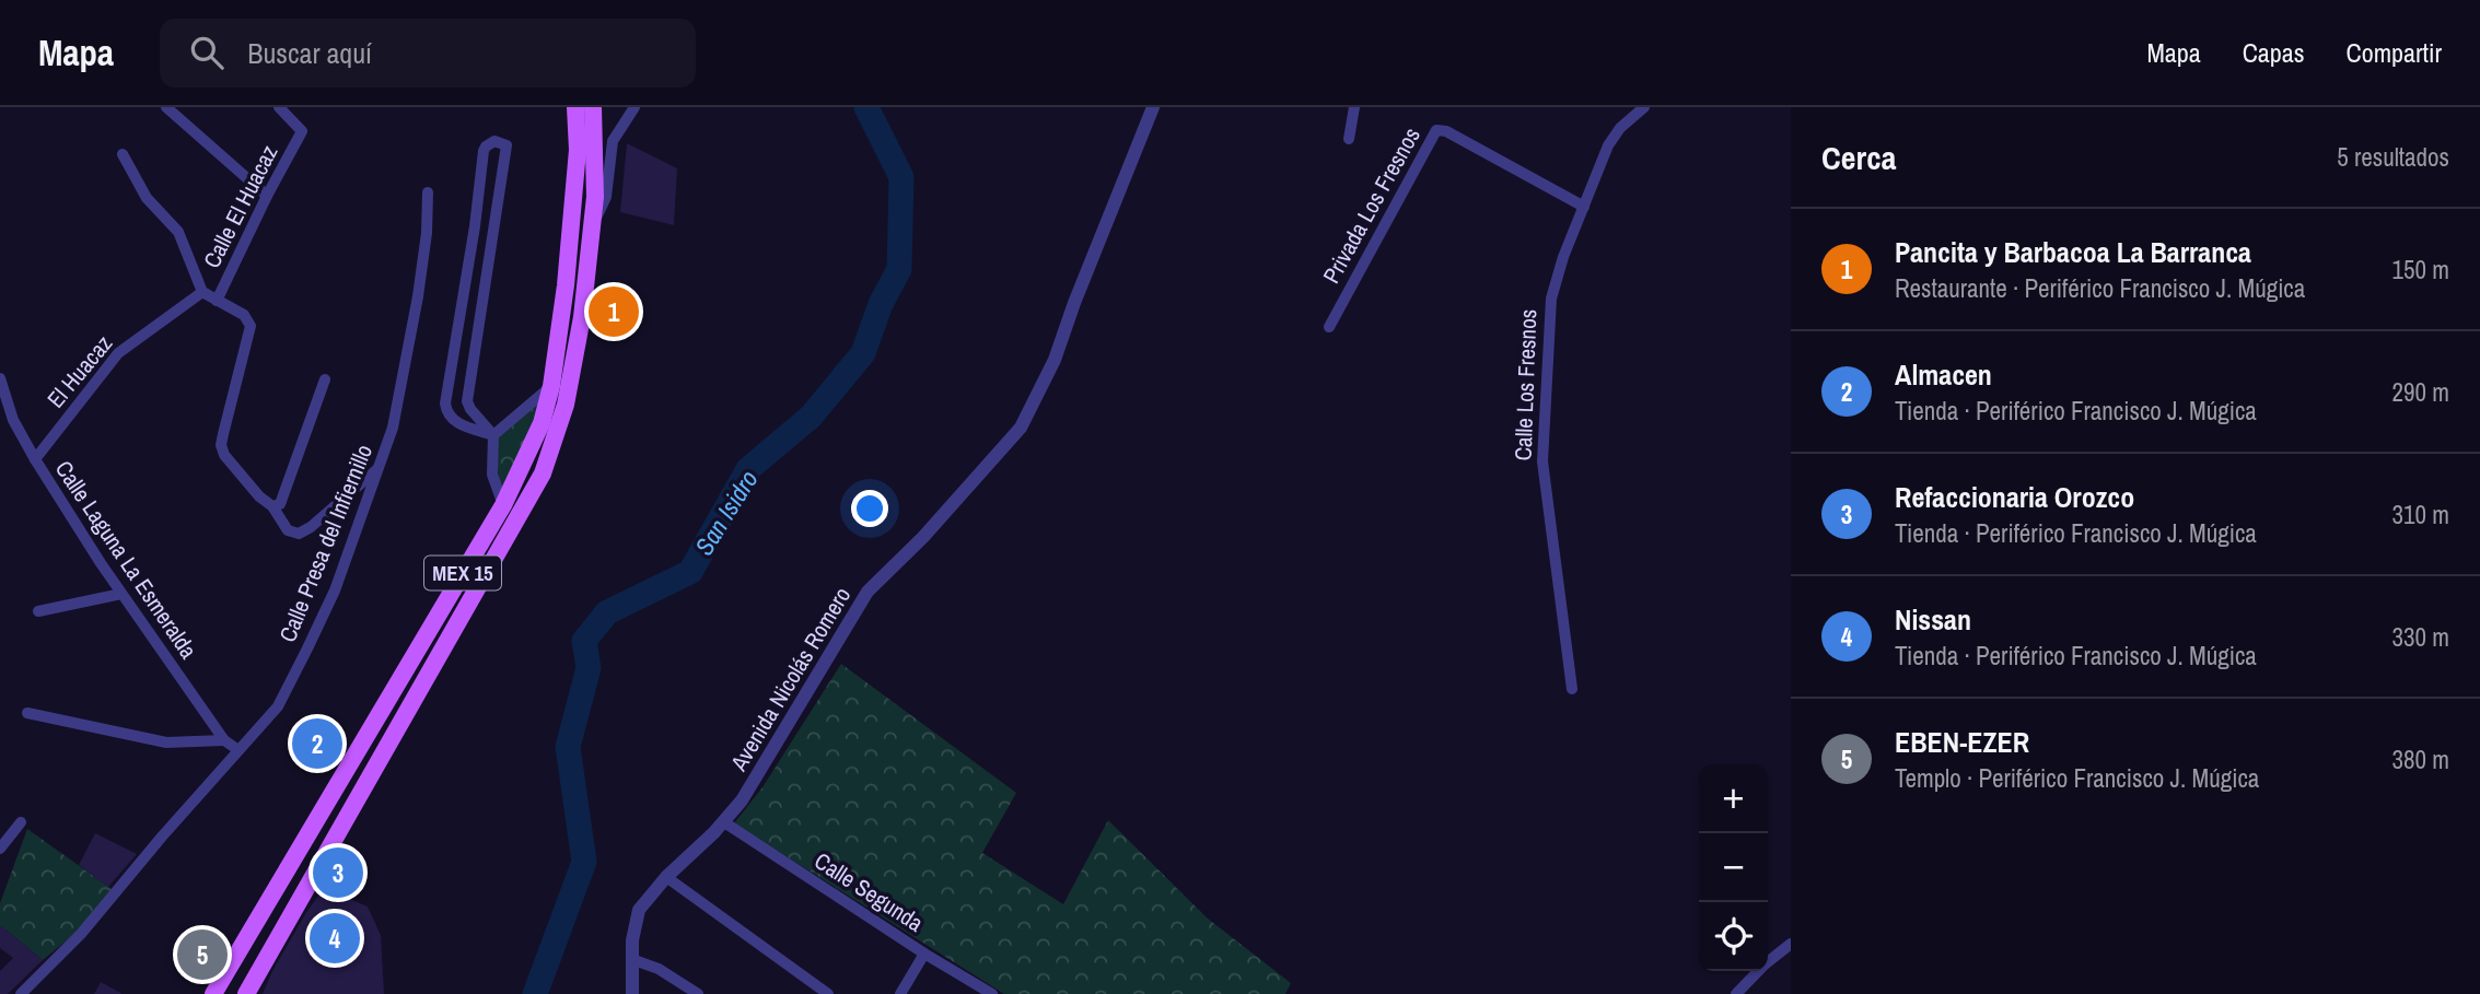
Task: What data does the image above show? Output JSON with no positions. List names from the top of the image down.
{
  "streets": {
    "main road": ["MEX 15"],
    "street": [
      "Privada Los Fresnos",
      "Calle El Huacaz",
      "El Huacaz",
      "Calle Los Fresnos",
      "Calle Presa del Infiernillo",
      "Calle Laguna La Esmeralda",
      "Avenida Nicolás Romero",
      "Calle Segunda"
    ]
  },
  "crossings": [
    ["Privada Los Fresnos", "Calle Los Fresnos"],
    ["El Huacaz", "Calle Laguna La Esmeralda"],
    ["Calle Presa del Infiernillo", "Calle Laguna La Esmeralda"],
    ["Avenida Nicolás Romero", "Calle Segunda"]
  ],
  "water": ["San Isidro"],
  "page": {
    "header": "Mapa",
    "search": "Buscar aquí",
    "nav": ["Mapa", "Capas", "Compartir"],
    "heading": ["Cerca", "5 resultados"],
    "list": [
      {
        "mark": "1",
        "name": "Pancita y Barbacoa La Barranca",
        "note": "Restaurante · Periférico Francisco J. Múgica",
        "value": "150 m"
      },
      {
        "mark": "2",
        "name": "Almacen",
        "note": "Tienda · Periférico Francisco J. Múgica",
        "value": "290 m"
      },
      {
        "mark": "3",
        "name": "Refaccionaria Orozco",
        "note": "Tienda · Periférico Francisco J. Múgica",
        "value": "310 m"
      },
      {
        "mark": "4",
        "name": "Nissan",
        "note": "Tienda · Periférico Francisco J. Múgica",
        "value": "330 m"
      },
      {
        "mark": "5",
        "name": "EBEN-EZER",
        "note": "Templo · Periférico Francisco J. Múgica",
        "value": "380 m"
      }
    ],
    "pins": [
      "1",
      "2",
      "3",
      "4",
      "5"
    ],
    "map_buttons": ["+", "−"]
  }
}
